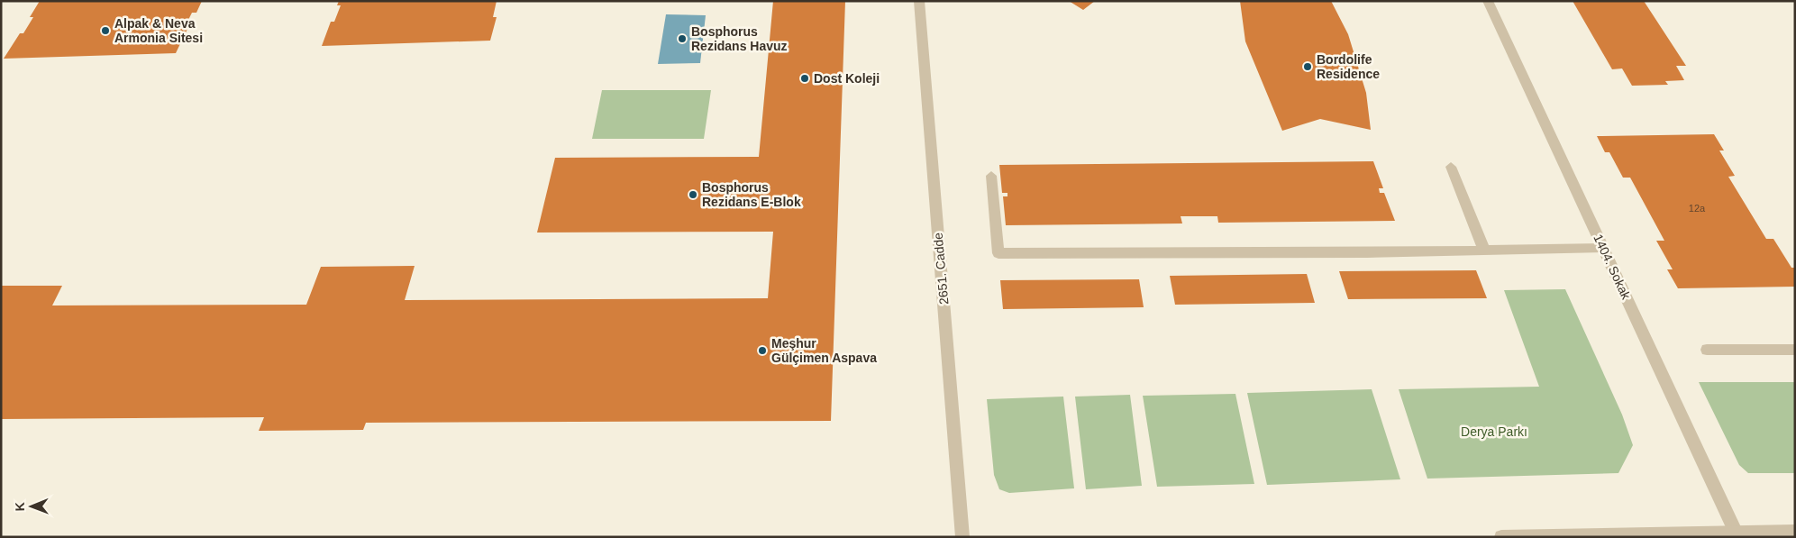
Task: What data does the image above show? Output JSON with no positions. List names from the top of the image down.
{
  "streets": {
    "street": ["1404. Sokak", "2651. Cadde"]
  },
  "parks": ["Derya Parkı"],
  "places": [
    "Alpak & Neva Armonia Sitesi",
    "Bosphorus Rezidans Havuz",
    "Bordolife Residence",
    "Dost Koleji",
    "Bosphorus Rezidans E-Blok",
    "Meşhur Gülçimen Aspava"
  ],
  "house_numbers": ["12a"],
  "north": "left"
}
